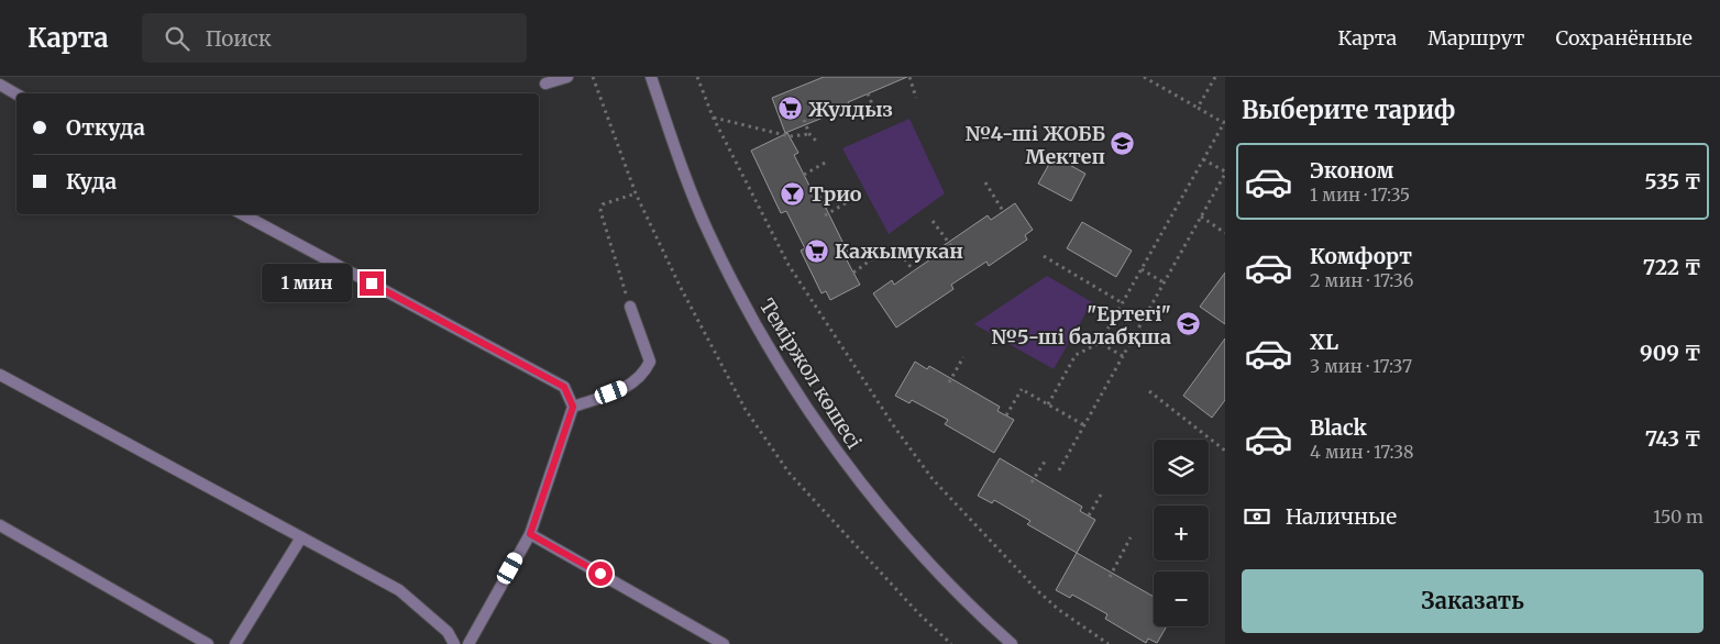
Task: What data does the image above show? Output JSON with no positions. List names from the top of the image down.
{
  "streets": {
    "street": ["Теміржол көшесі"]
  },
  "places": {
    "supermarket": ["Жулдыз", "Кажымукан"],
    "school or university": ["№4-ші ЖОББ Мектеп", "\"Ертегі\" №5-ші балабқша"],
    "bar": ["Трио"]
  },
  "page": {
    "header": "Карта",
    "search": "Поиск",
    "nav": ["Карта", "Маршрут", "Сохранённые"],
    "heading": "Выберите тариф",
    "banner": ["Откуда", "Куда"],
    "list": [
      {
        "name": "Эконом",
        "note": "1 мин · 17:35",
        "value": "535 ₸"
      },
      {
        "name": "Комфорт",
        "note": "2 мин · 17:36",
        "value": "722 ₸"
      },
      {
        "name": "XL",
        "note": "3 мин · 17:37",
        "value": "909 ₸"
      },
      {
        "name": "Black",
        "note": "4 мин · 17:38",
        "value": "743 ₸"
      }
    ],
    "bubble": "1 мин",
    "map_buttons": ["+", "−"],
    "pay": ["Наличные", "150 m"],
    "buttons": "Заказать"
  }
}
